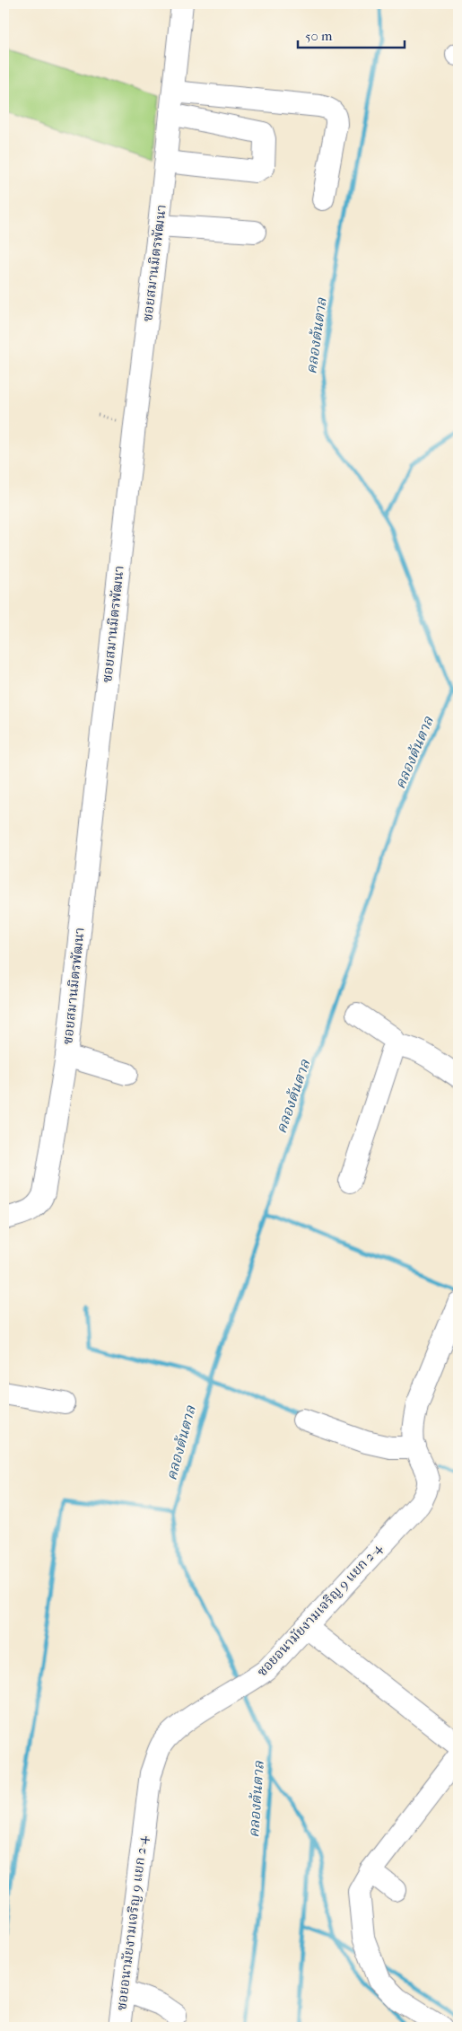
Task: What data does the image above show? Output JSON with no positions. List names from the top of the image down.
{
  "streets": {
    "street": ["ซอยสมานมิตรพัฒนา", "ซอยอนามัยงามเจริญ 9 แยก 2-4"]
  },
  "water": ["คลองต้นตาล"],
  "scale_bar": "50 m"
}
